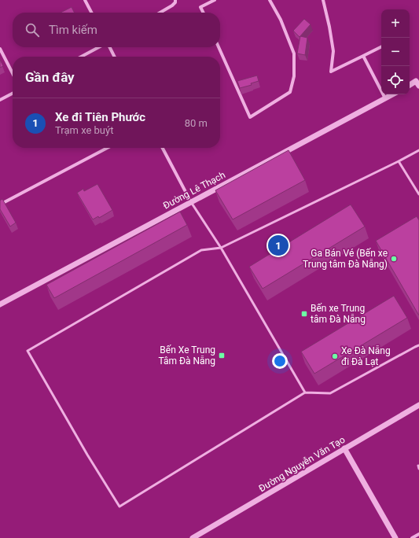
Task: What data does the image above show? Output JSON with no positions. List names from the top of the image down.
{
  "streets": {
    "street": ["Đường Lê Thạch", "Đường Nguyễn Văn Tạo"]
  },
  "places": {
    "other": ["Ga Bán Vé (Bến xe Trung tâm Đà Nẵng)", "Xe Đà Nẵng đi Đà Lạt"],
    "transit": ["Bến xe Trung tâm Đà Nẵng", "Bến Xe Trung Tâm Đà Nẵng"]
  },
  "page": {
    "map_buttons": ["+", "−"],
    "search": "Tìm kiếm",
    "heading": "Gần đây",
    "list": [
      {
        "mark": "1",
        "name": "Xe đi Tiên Phước",
        "note": "Trạm xe buýt",
        "value": "80 m"
      }
    ],
    "pins": "1"
  }
}
